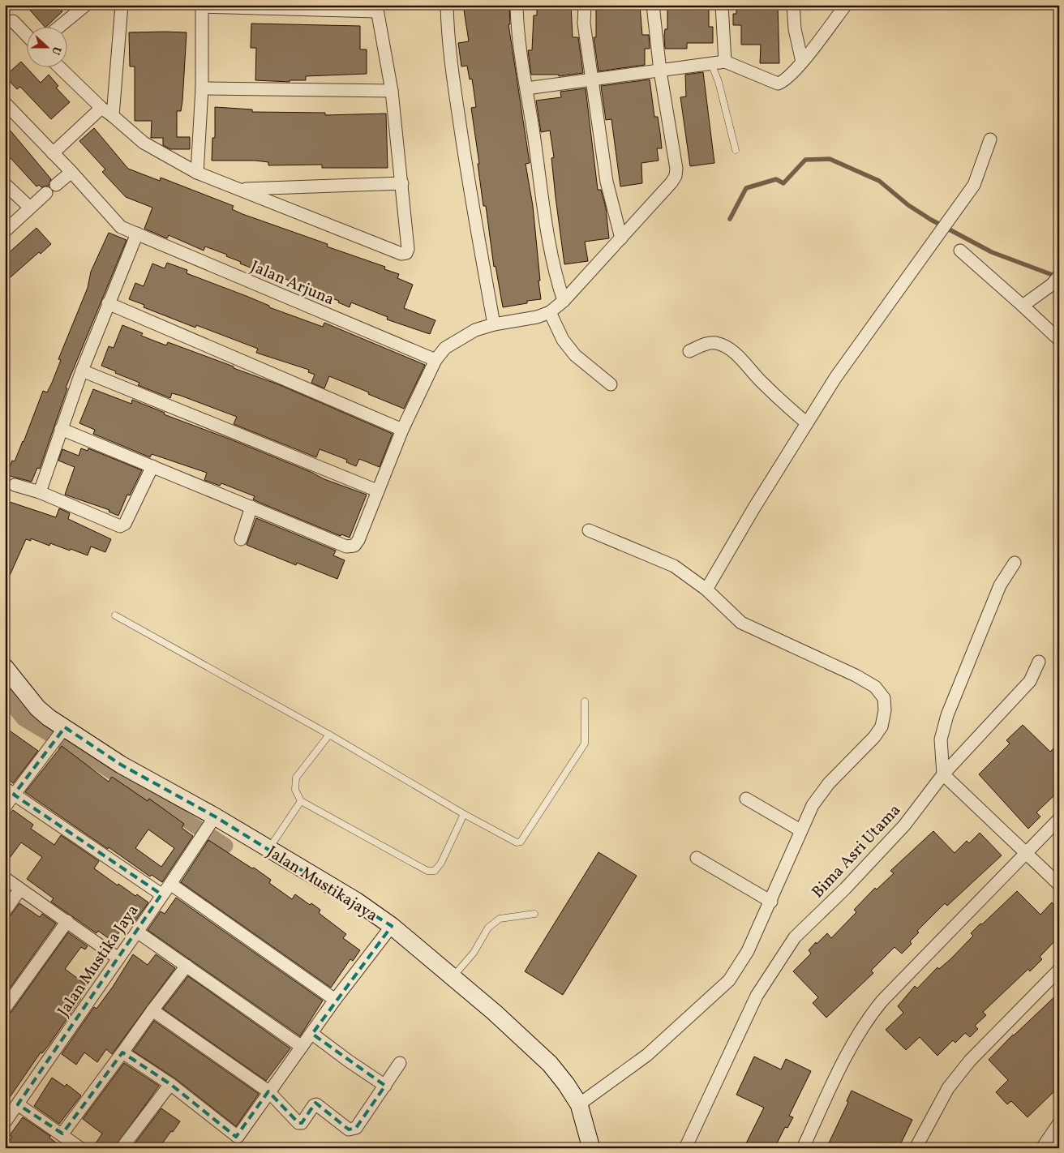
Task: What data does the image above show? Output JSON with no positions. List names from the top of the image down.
{
  "streets": {
    "main road": ["Jalan Mustikajaya"],
    "street": ["Jalan Arjuna", "Bima Asri Utama", "Jalan Mustika Jaya"]
  },
  "crossings": [
    ["Jalan Mustikajaya", "Jalan Mustika Jaya"]
  ],
  "north": "right"
}
